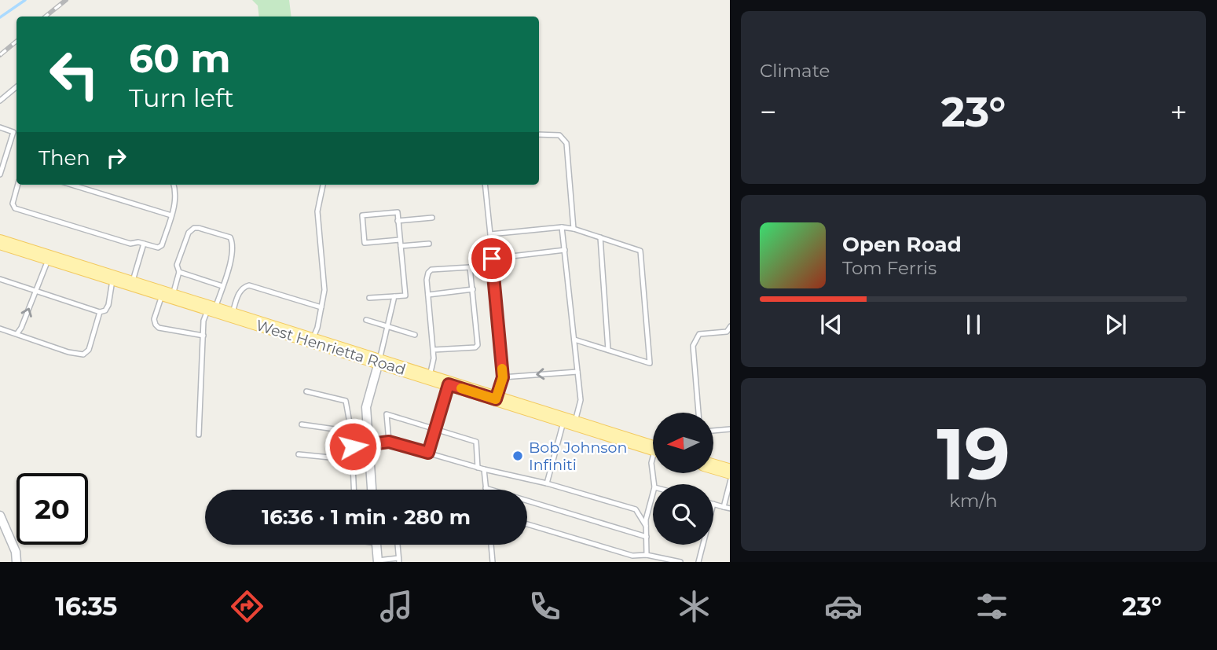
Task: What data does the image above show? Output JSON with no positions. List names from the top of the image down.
{
  "streets": {
    "main road": ["West Henrietta Road"]
  },
  "places": ["Bob Johnson Infiniti"],
  "north": "left",
  "page": {
    "tile": [
      "Climate",
      ["19", "km/h"]
    ],
    "turn": ["60 m", "Turn left"],
    "heat": ["−", "23°", "+"],
    "then": "Then",
    "song": ["Open Road", "Tom Ferris"],
    "limit": "20",
    "trip": "16:36 · 1 min · 280 m",
    "tabs": ["16:35", "23°"]
  }
}
